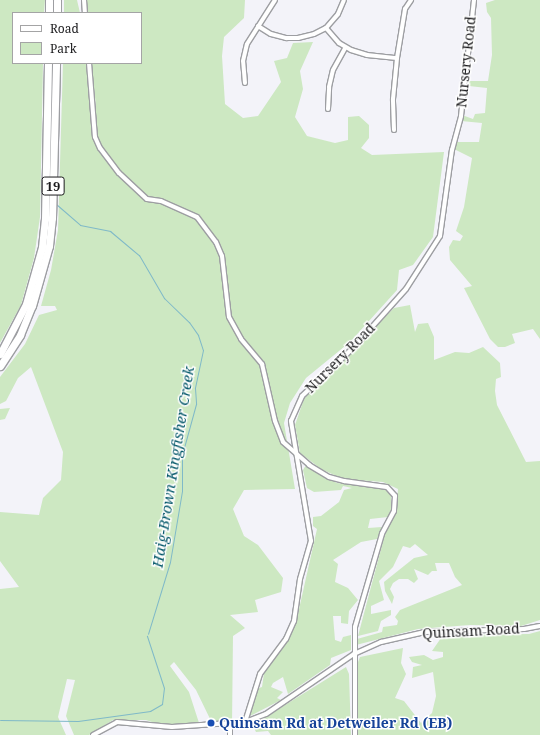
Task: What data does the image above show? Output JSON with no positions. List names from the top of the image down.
{
  "streets": {
    "highway": ["19"],
    "street": ["Nursery Road", "Quinsam Road"]
  },
  "crossings": [
    ["Nursery Road", "Quinsam Road"]
  ],
  "water": ["Haig-Brown Kingfisher Creek"],
  "places": ["Quinsam Rd at Detweiler Rd (EB)"],
  "legend": ["Road", "Park"]
}
